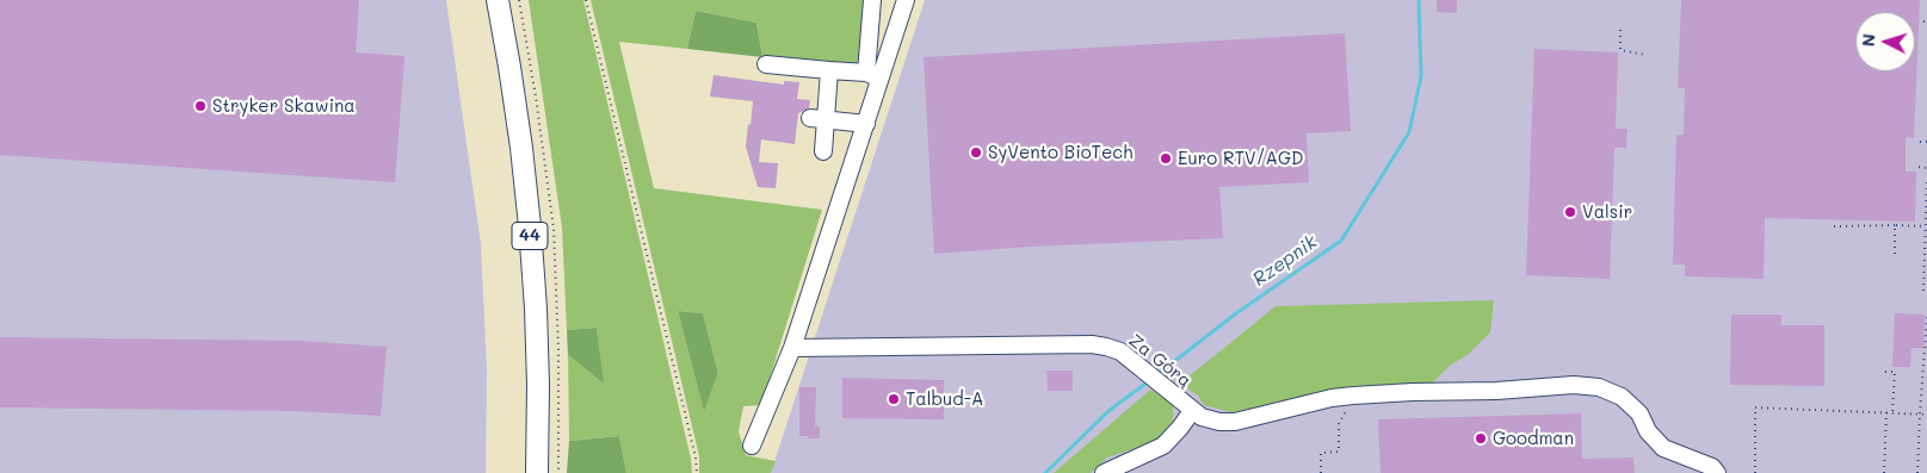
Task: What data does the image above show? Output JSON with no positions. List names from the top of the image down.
{
  "streets": {
    "main road": ["44"],
    "street": ["Za Górą"]
  },
  "water": ["Rzepnik"],
  "places": [
    "Stryker Skawina",
    "SyVento BioTech",
    "Euro RTV/AGD",
    "Valsir",
    "Talbud-A",
    "Goodman"
  ],
  "north": "left"
}
